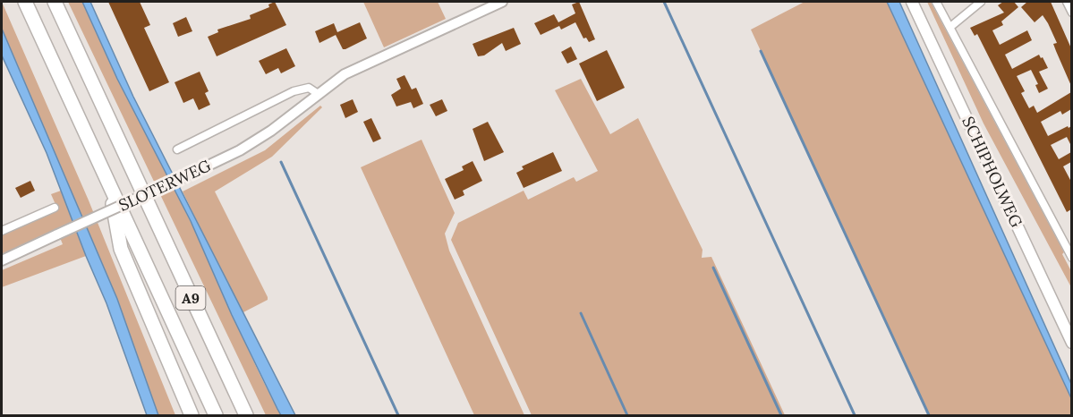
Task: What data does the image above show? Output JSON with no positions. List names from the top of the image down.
{
  "streets": {
    "highway": ["A9"],
    "main road": ["SCHIPHOLWEG"],
    "street": ["SLOTERWEG"]
  }
}
